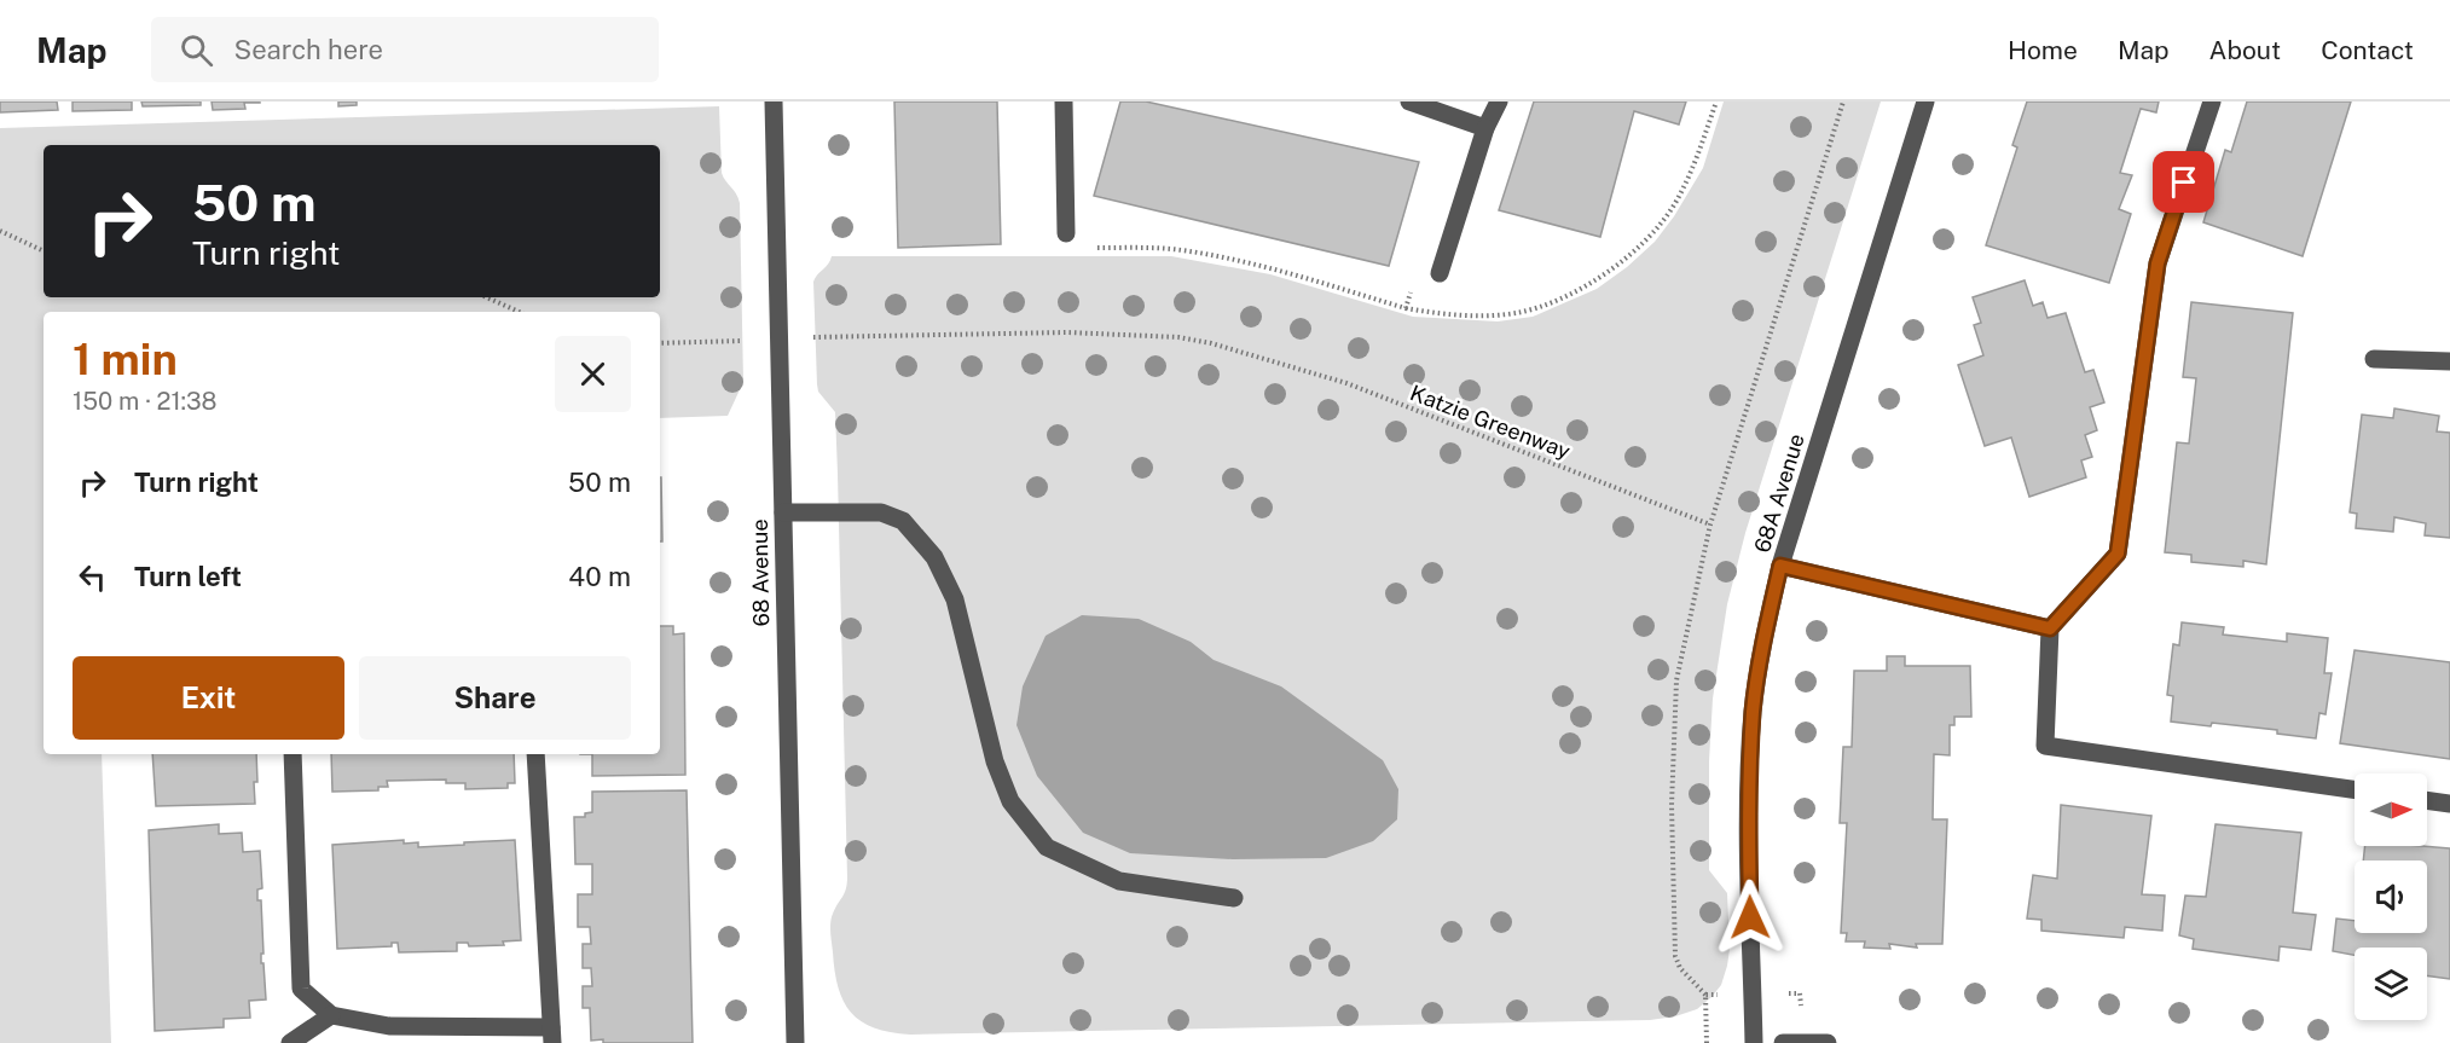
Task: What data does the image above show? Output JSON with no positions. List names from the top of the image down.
{
  "streets": {
    "street": ["68A Avenue", "68 Avenue"],
    "path": ["Katzie Greenway"]
  },
  "north": "right",
  "page": {
    "header": "Map",
    "search": "Search here",
    "nav": [
      "Home",
      "Map",
      "About",
      "Contact"
    ],
    "turn": ["50 m", "Turn right"],
    "heading": ["1 min", "150 m · 21:38"],
    "list": [
      {
        "name": "Turn right",
        "value": "50 m"
      },
      {
        "name": "Turn left",
        "value": "40 m"
      }
    ],
    "buttons": ["Exit", "Share"]
  }
}
